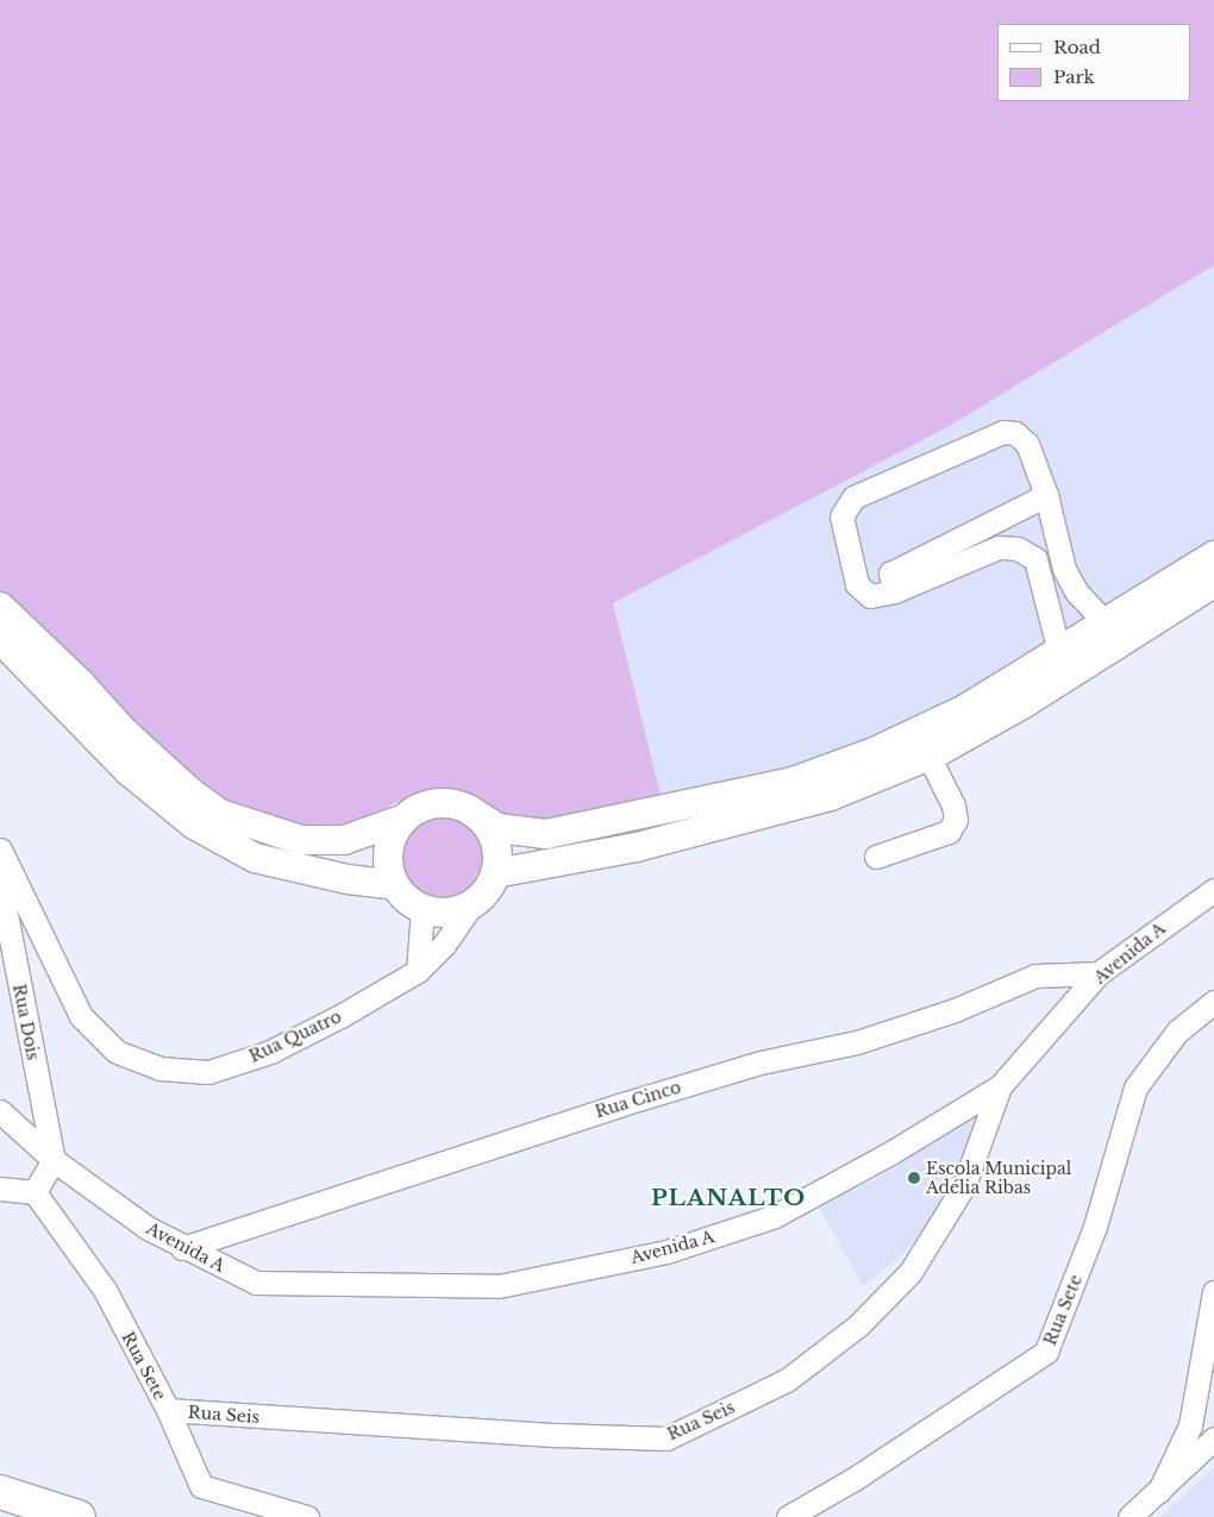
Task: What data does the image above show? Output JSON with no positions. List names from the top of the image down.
{
  "streets": {
    "street": [
      "Avenida A",
      "Rua Dois",
      "Rua Quatro",
      "Rua Cinco",
      "Rua Sete",
      "Rua Seis"
    ]
  },
  "crossings": [
    ["Avenida A", "Rua Dois"],
    ["Avenida A", "Rua Cinco"],
    ["Avenida A", "Rua Seis"],
    ["Rua Sete", "Rua Seis"]
  ],
  "districts": ["PLANALTO"],
  "places": ["Escola Municipal Adélia Ribas"],
  "legend": ["Road", "Park"]
}
